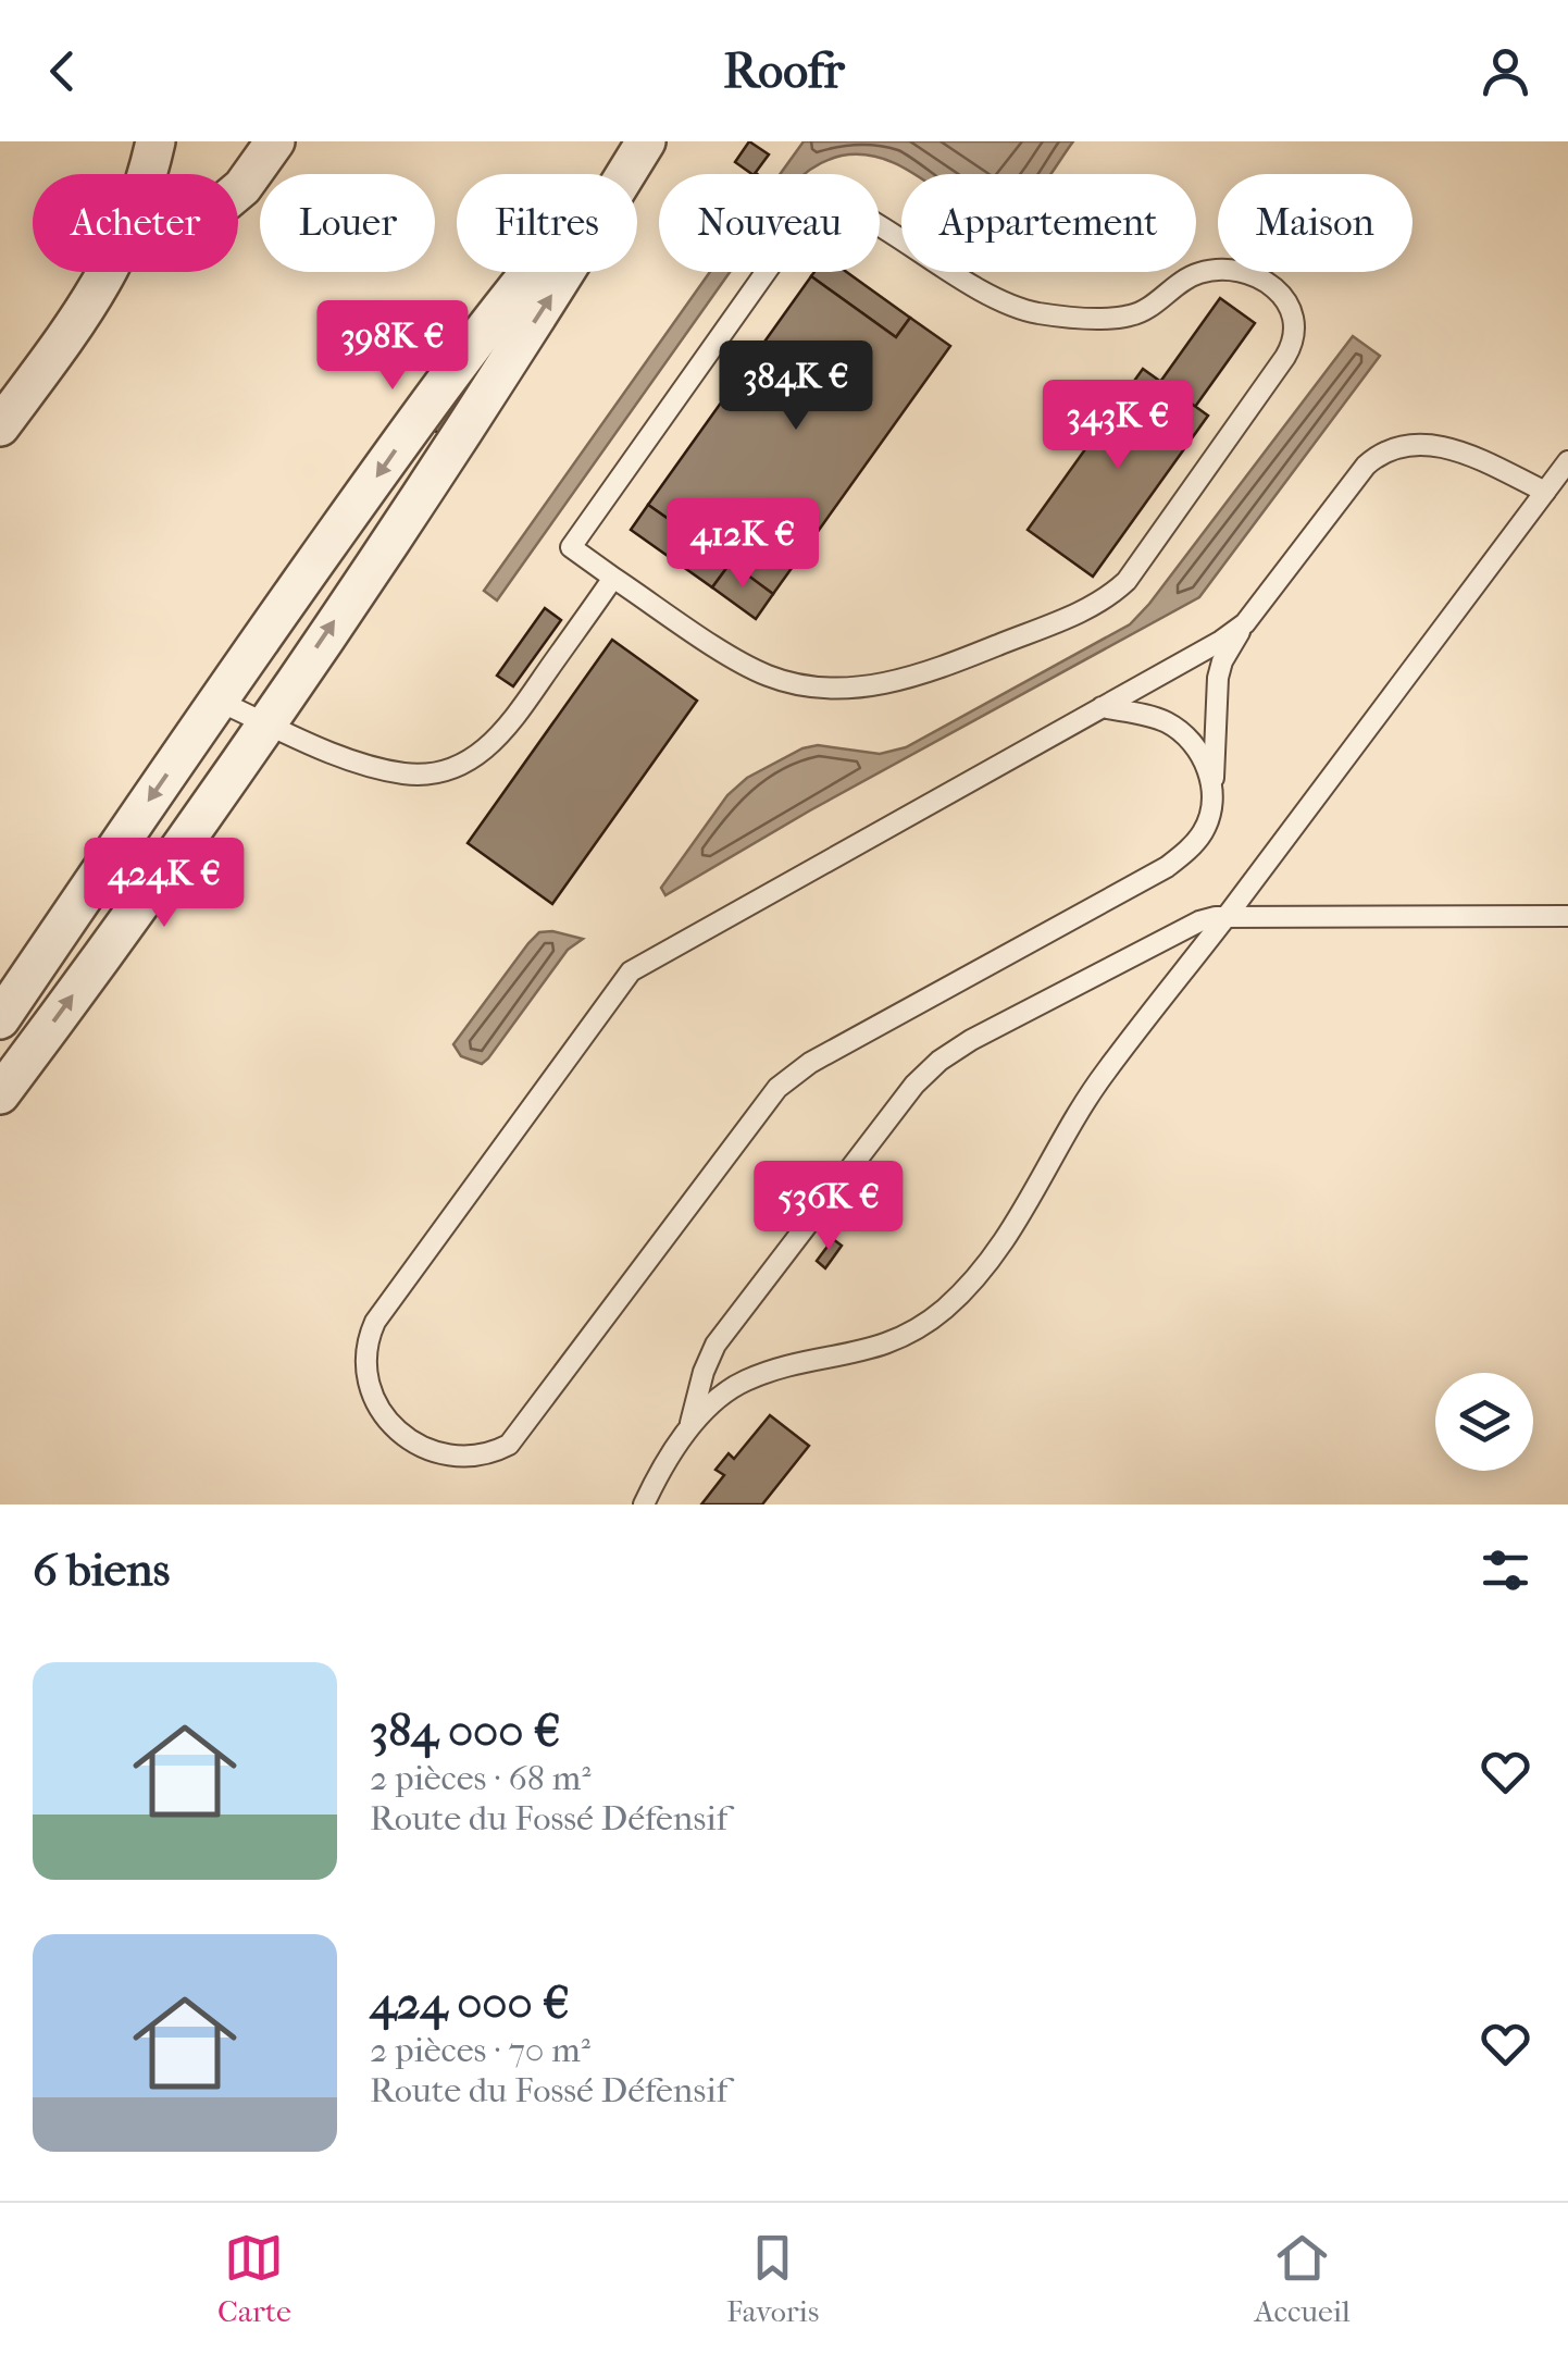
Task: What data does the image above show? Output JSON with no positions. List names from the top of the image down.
{
  "page": {
    "header": "Roofr",
    "chip": [
      "Acheter",
      "Louer",
      "Filtres",
      "Nouveau",
      "Appartement",
      "Maison"
    ],
    "price": [
      "398K €",
      "384K €",
      "343K €",
      "412K €",
      "424K €",
      "536K €"
    ],
    "heading": "6 biens",
    "list": [
      {
        "name": "384 000 €",
        "note": "2 pièces · 68 m² · Route du Fossé Défensif"
      },
      {
        "name": "424 000 €",
        "note": "2 pièces · 70 m² · Route du Fossé Défensif"
      }
    ],
    "tabs": ["Carte", "Favoris", "Accueil"]
  }
}
